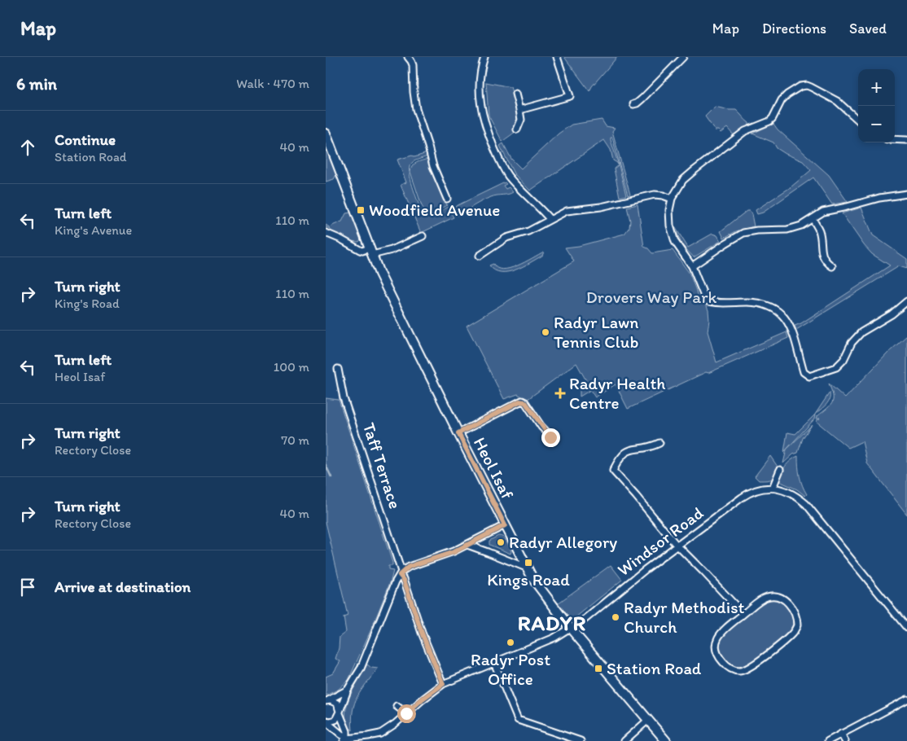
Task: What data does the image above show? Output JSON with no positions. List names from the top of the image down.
{
  "streets": {
    "main road": ["Heol Isaf"],
    "street": ["Taff Terrace", "Windsor Road"]
  },
  "crossings": [
    ["Heol Isaf", "Windsor Road"]
  ],
  "districts": ["RADYR"],
  "parks": ["Drovers Way Park"],
  "places": {
    "transit": ["Woodfield Avenue", "Kings Road", "Station Road"],
    "other": [
      "Radyr Lawn Tennis Club",
      "Radyr Allegory",
      "Radyr Methodist Church",
      "Radyr Post Office"
    ],
    "health": ["Radyr Health Centre"]
  },
  "page": {
    "header": "Map",
    "nav": ["Map", "Directions", "Saved"],
    "heading": ["6 min", "Walk · 470 m"],
    "map_buttons": ["+", "−"],
    "list": [
      ["Continue", "Station Road", "40 m"],
      ["Turn left", "King's Avenue", "110 m"],
      ["Turn right", "King's Road", "110 m"],
      ["Turn left", "Heol Isaf", "100 m"],
      ["Turn right", "Rectory Close", "70 m"],
      ["Turn right", "Rectory Close", "40 m"],
      "Arrive at destination"
    ]
  }
}
